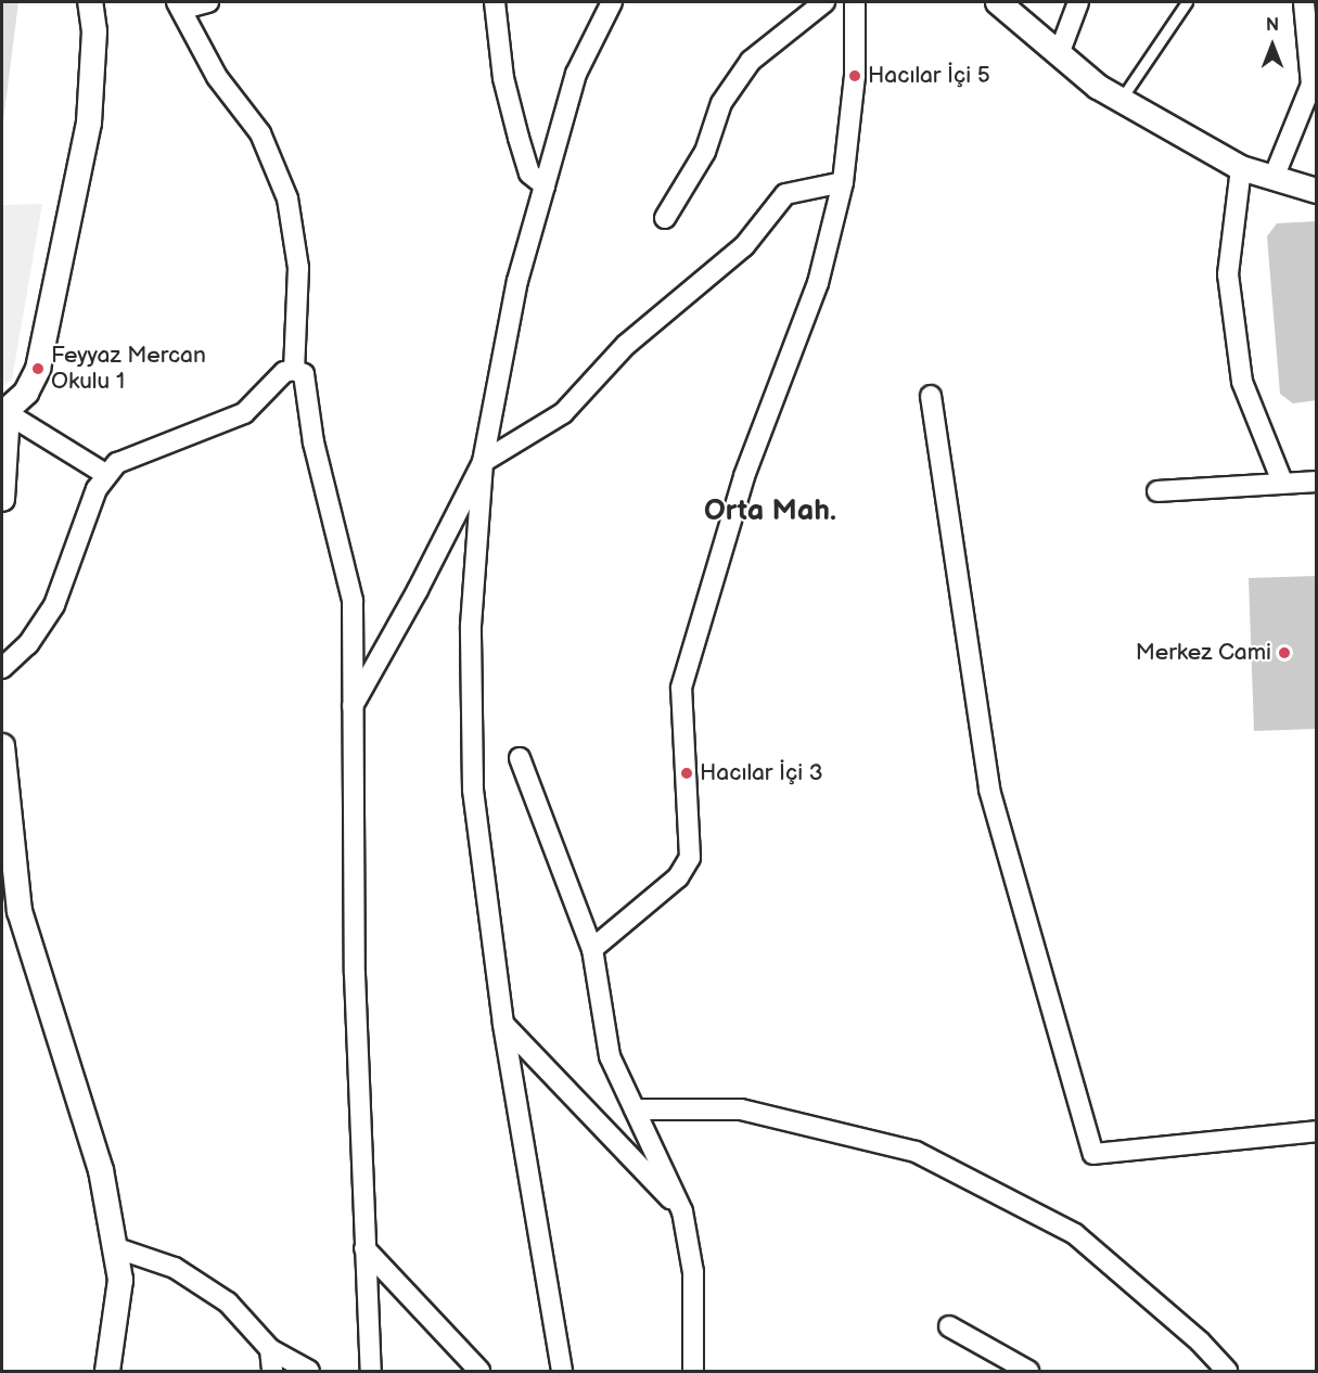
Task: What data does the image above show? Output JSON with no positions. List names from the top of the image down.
{
  "districts": ["Orta Mah."],
  "places": [
    "Hacılar İçi 5",
    "Feyyaz Mercan Okulu 1",
    "Merkez Cami",
    "Hacılar İçi 3"
  ],
  "north": "top"
}
